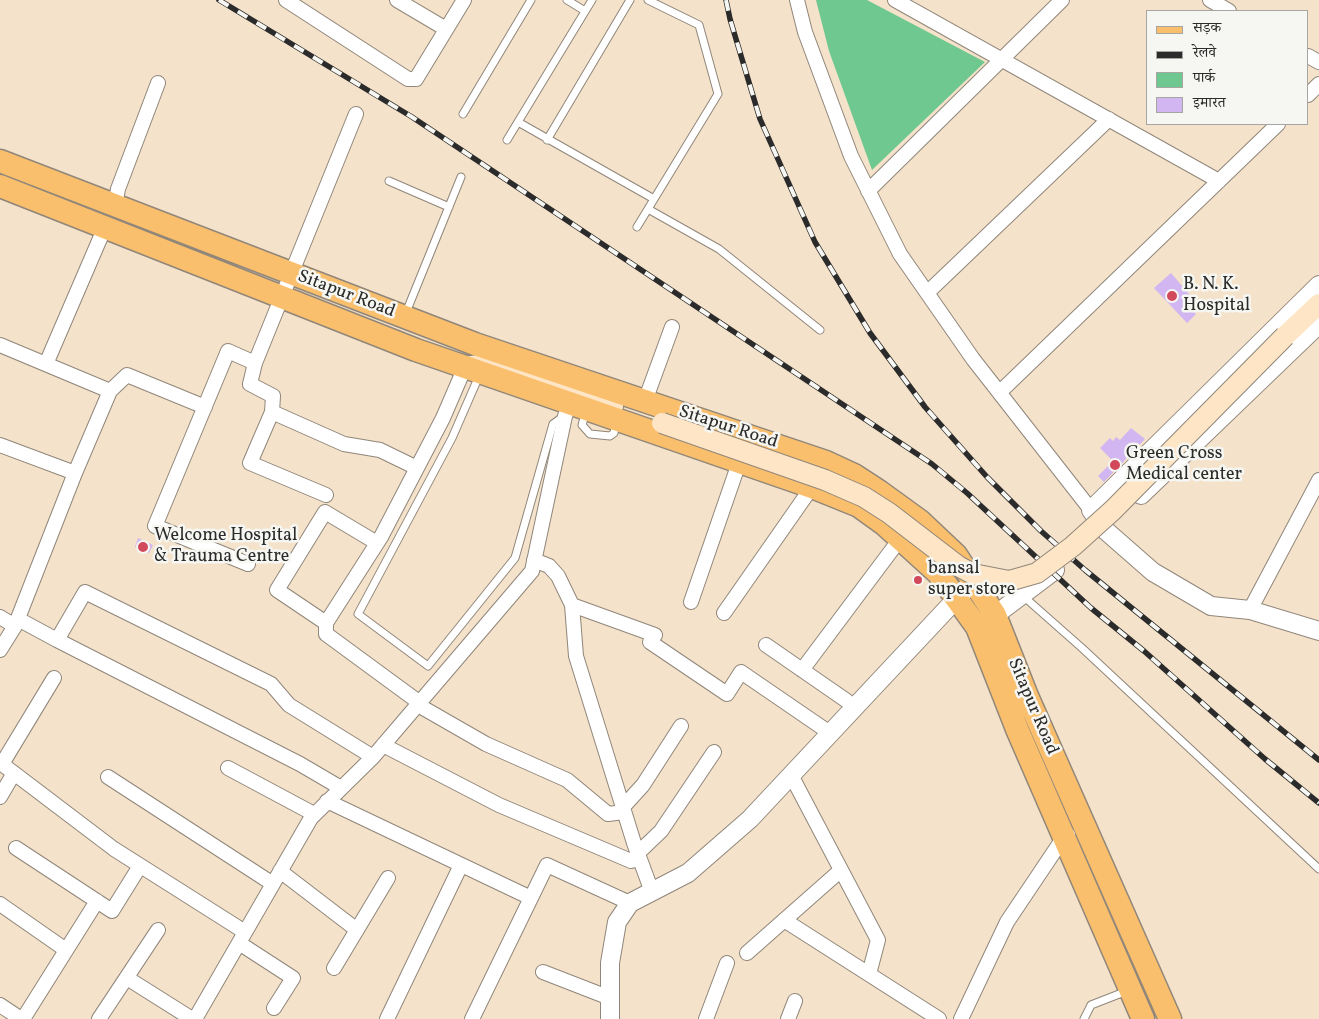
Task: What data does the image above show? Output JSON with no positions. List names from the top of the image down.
{
  "streets": {
    "main road": ["Sitapur Road"]
  },
  "places": [
    "B. N. K. Hospital",
    "Green Cross Medical center",
    "Welcome Hospital & Trauma Centre",
    "bansal super store"
  ],
  "legend": [
    "सड़क",
    "रेलवे",
    "पार्क",
    "इमारत"
  ]
}
